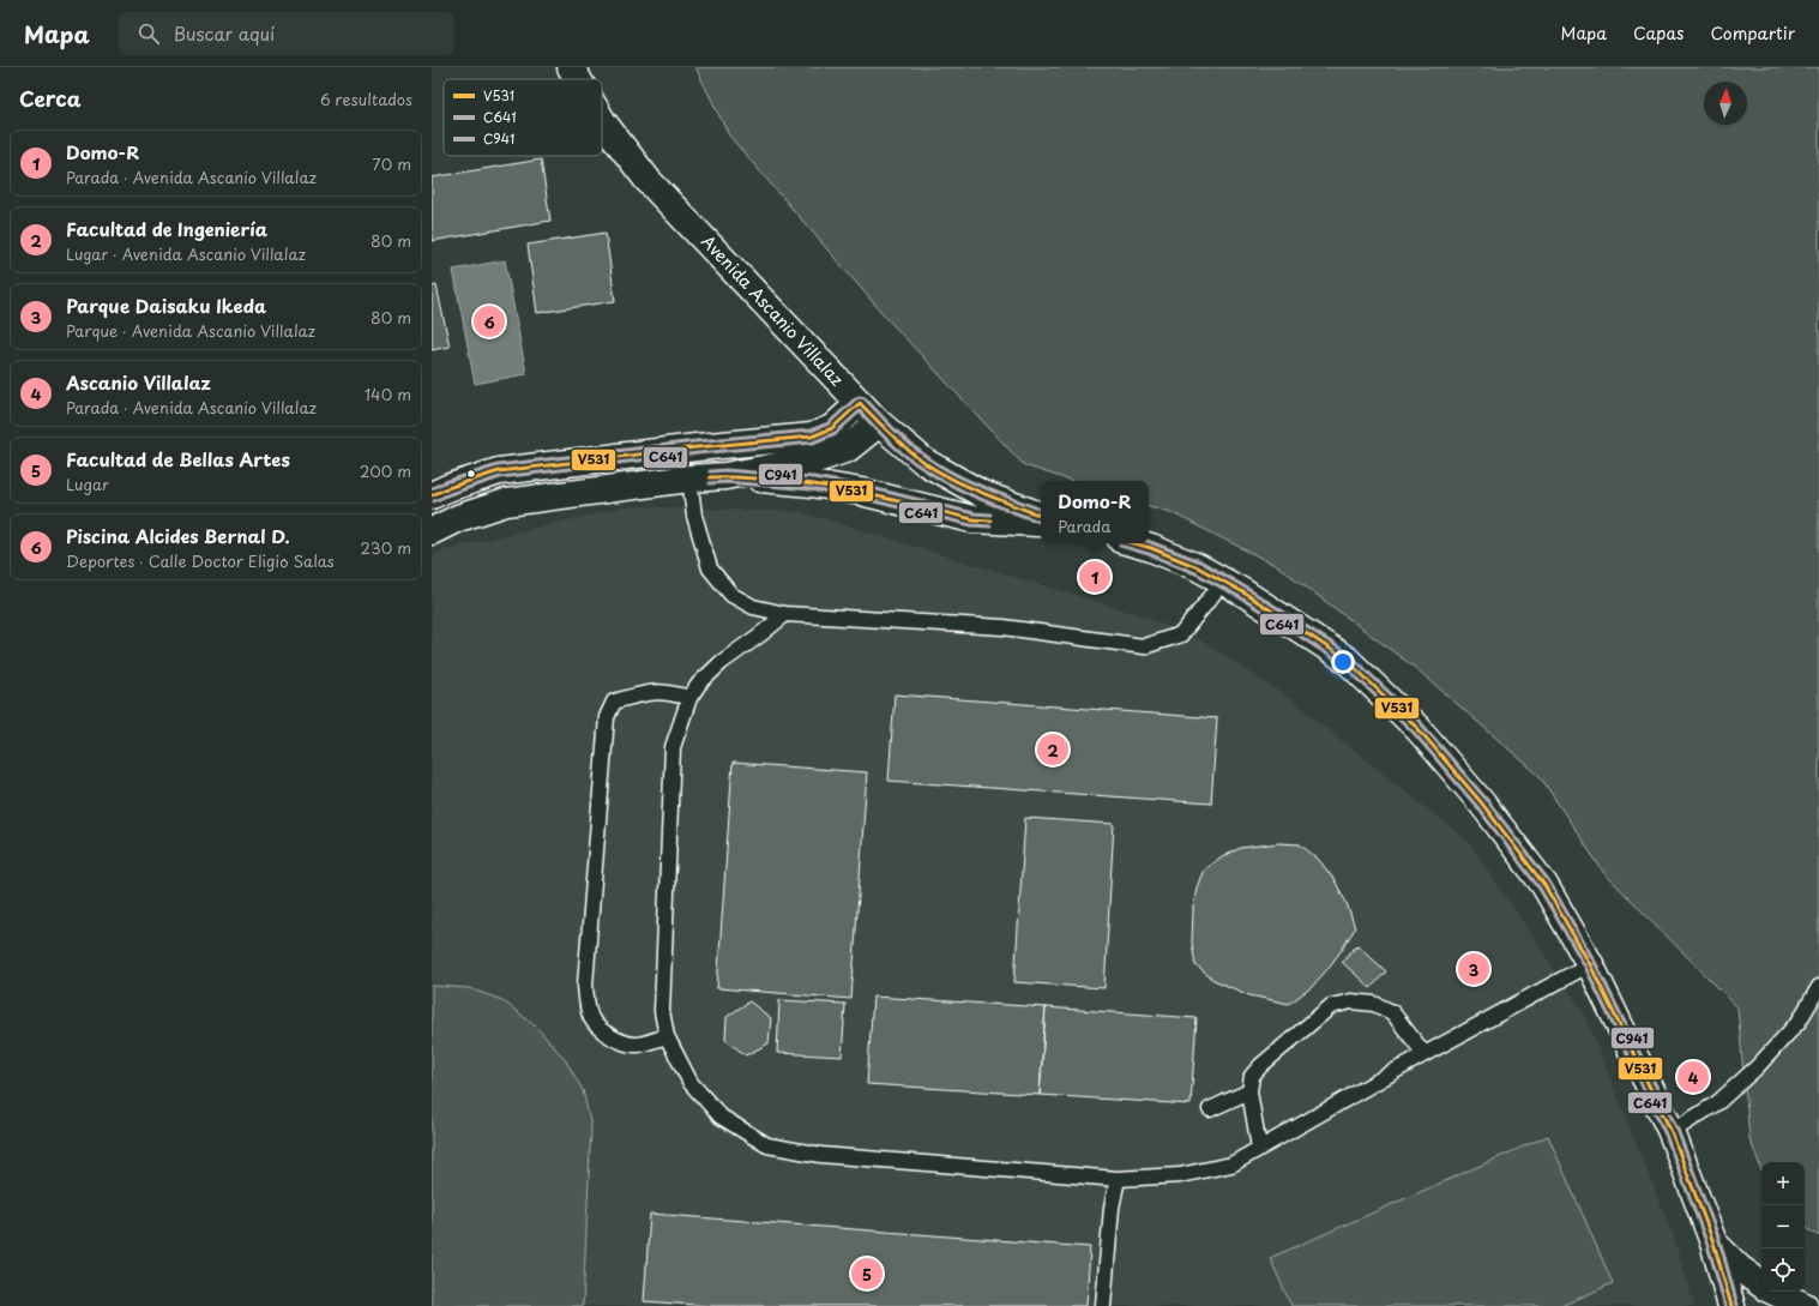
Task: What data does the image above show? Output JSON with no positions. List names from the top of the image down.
{
  "streets": {
    "main road": ["Avenida Ascanio Villalaz"]
  },
  "lines": ["transit line C941", "transit line V531", "transit line C641"],
  "legend": ["V531", "C641", "C941"],
  "north": "top",
  "page": {
    "header": "Mapa",
    "search": "Buscar aquí",
    "nav": ["Mapa", "Capas", "Compartir"],
    "heading": ["Cerca", "6 resultados"],
    "list": [
      {
        "mark": "1",
        "name": "Domo-R",
        "note": "Parada · Avenida Ascanio Villalaz",
        "value": "70 m"
      },
      {
        "mark": "2",
        "name": "Facultad de Ingeniería",
        "note": "Lugar · Avenida Ascanio Villalaz",
        "value": "80 m"
      },
      {
        "mark": "3",
        "name": "Parque Daisaku Ikeda",
        "note": "Parque · Avenida Ascanio Villalaz",
        "value": "80 m"
      },
      {
        "mark": "4",
        "name": "Ascanio Villalaz",
        "note": "Parada · Avenida Ascanio Villalaz",
        "value": "140 m"
      },
      {
        "mark": "5",
        "name": "Facultad de Bellas Artes",
        "note": "Lugar",
        "value": "200 m"
      },
      {
        "mark": "6",
        "name": "Piscina Alcides Bernal D.",
        "note": "Deportes · Calle Doctor Eligio Salas",
        "value": "230 m"
      }
    ],
    "pins": [
      "6",
      "1",
      "2",
      "3",
      "4",
      "5"
    ],
    "popup": ["Domo-R", "Parada"],
    "map_buttons": ["+", "−"]
  }
}
